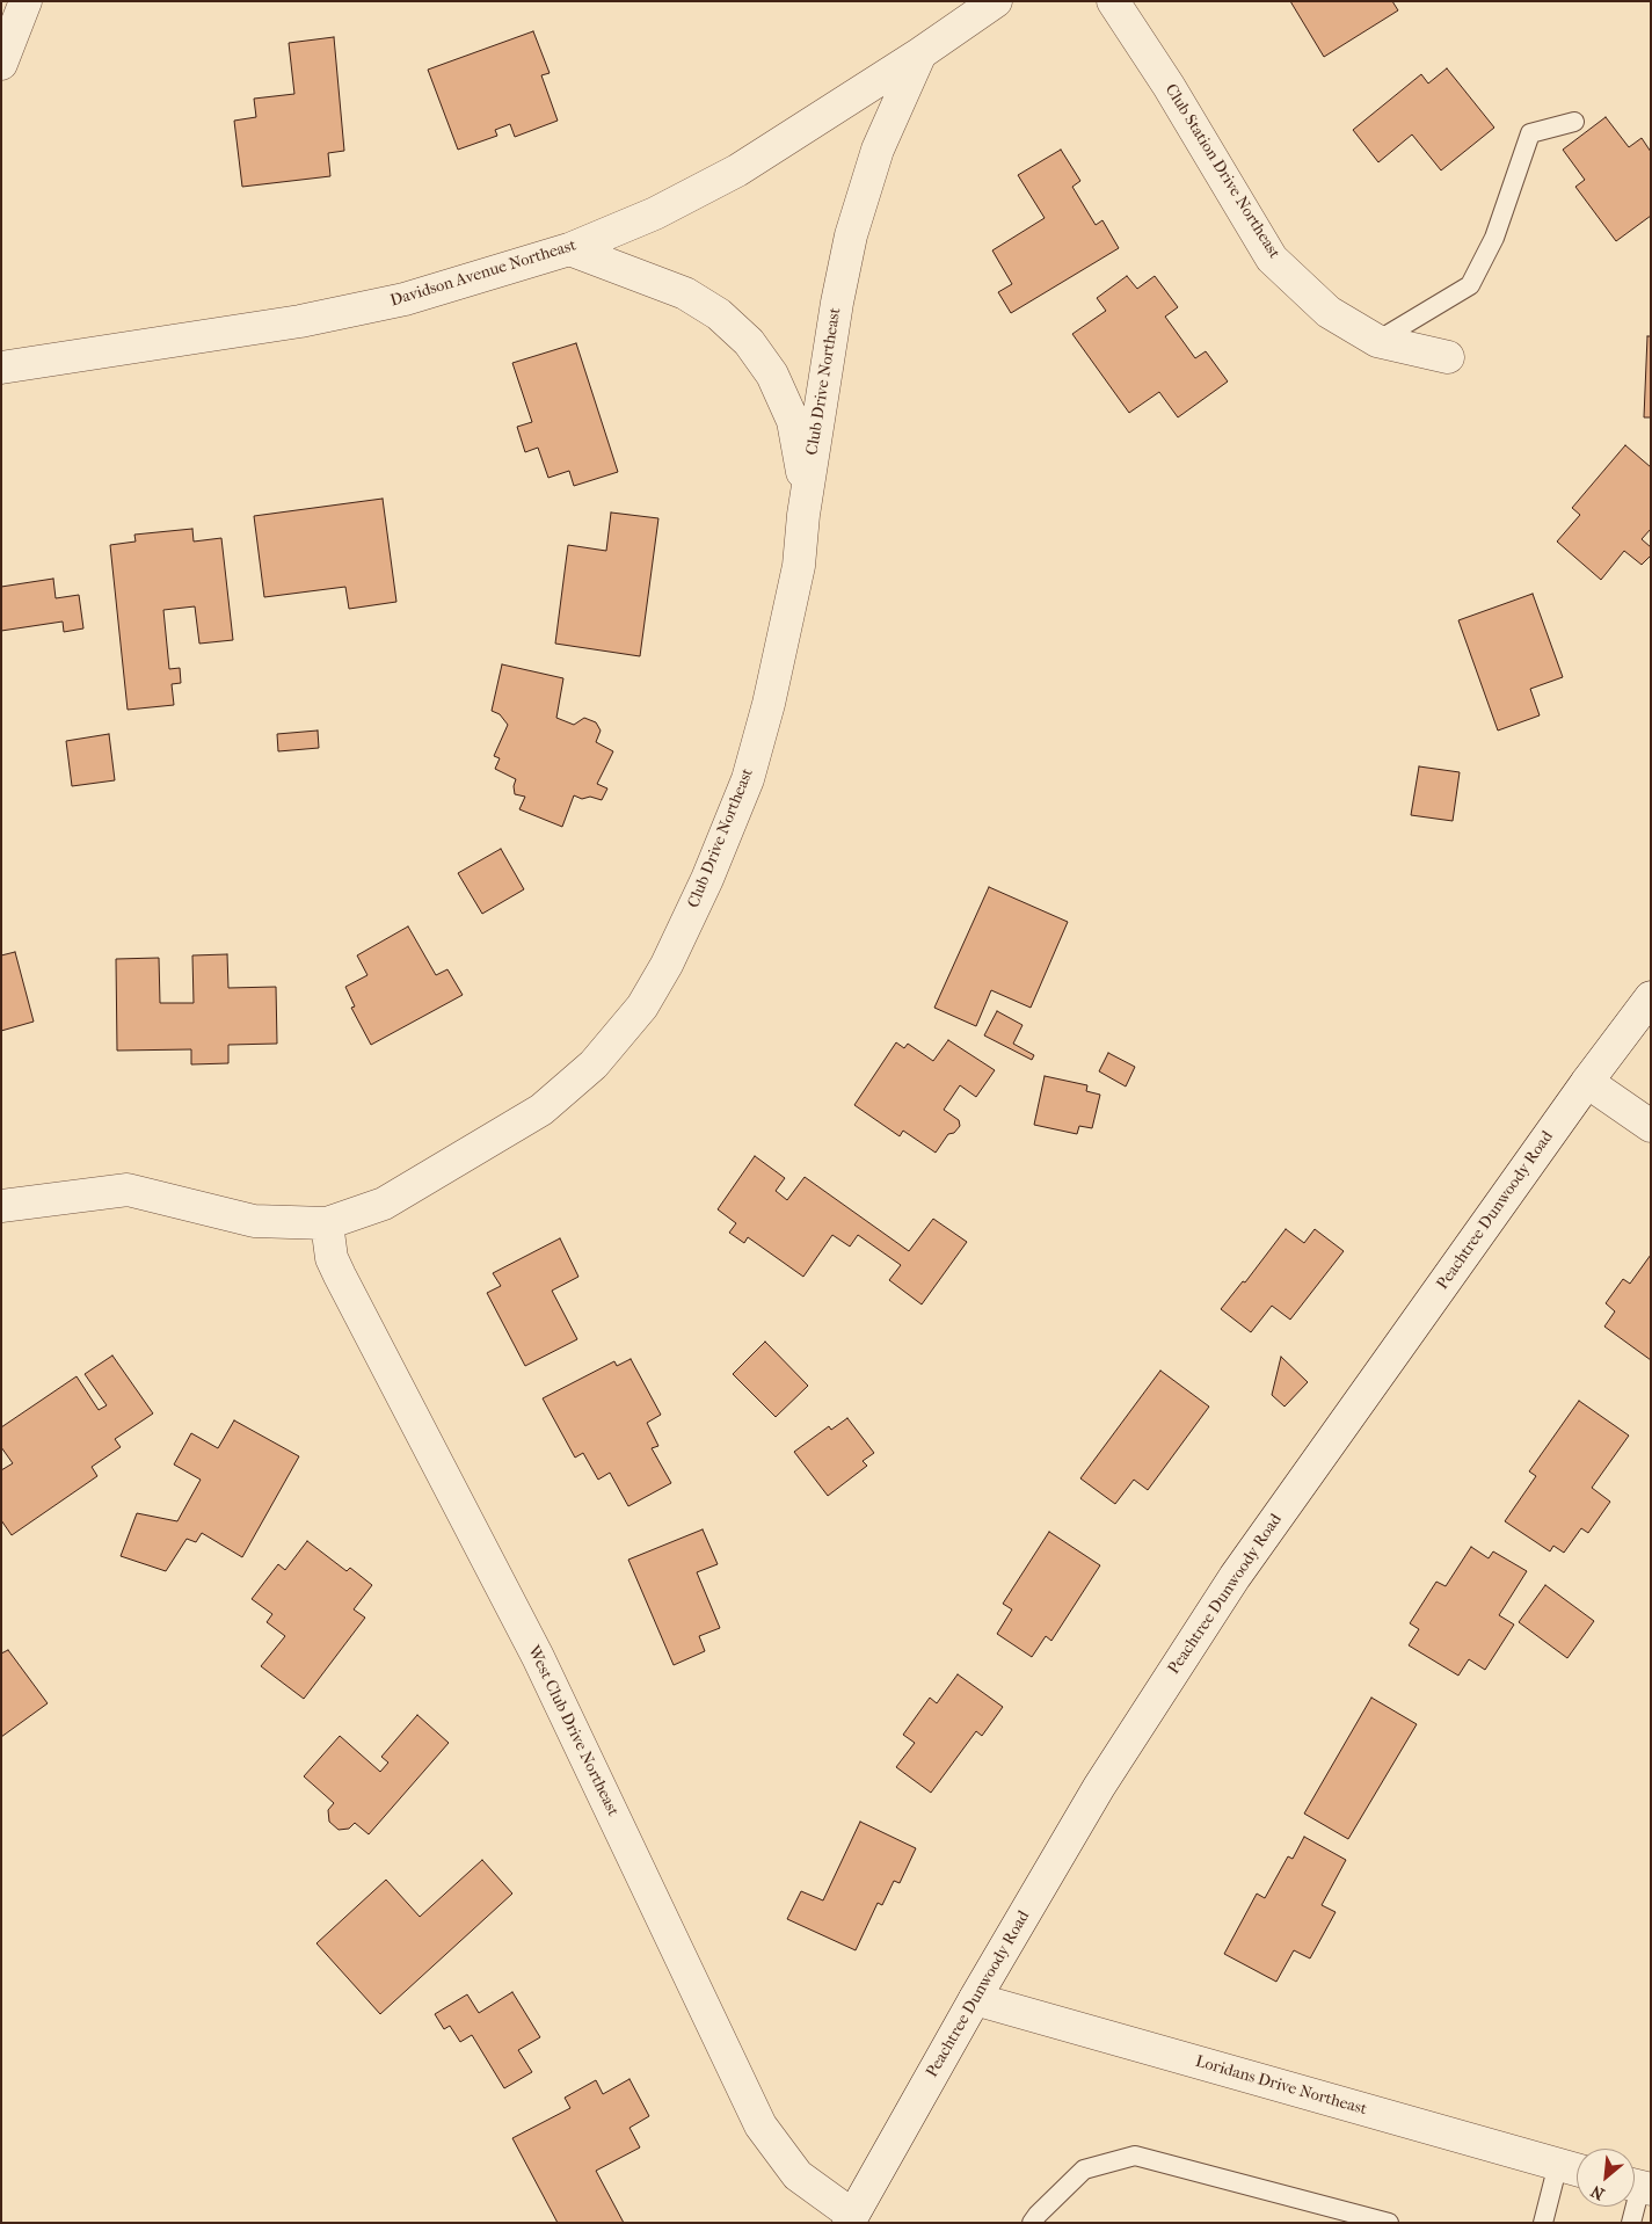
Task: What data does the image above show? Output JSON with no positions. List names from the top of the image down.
{
  "streets": {
    "street": [
      "Club Station Drive Northeast",
      "Davidson Avenue Northeast",
      "Club Drive Northeast",
      "Peachtree Dunwoody Road",
      "West Club Drive Northeast",
      "Loridans Drive Northeast"
    ]
  },
  "crossings": [
    ["Davidson Avenue Northeast", "Club Drive Northeast"],
    ["Club Drive Northeast", "West Club Drive Northeast"],
    ["Peachtree Dunwoody Road", "West Club Drive Northeast"],
    ["Peachtree Dunwoody Road", "Loridans Drive Northeast"]
  ],
  "north": "bottom left"
}
